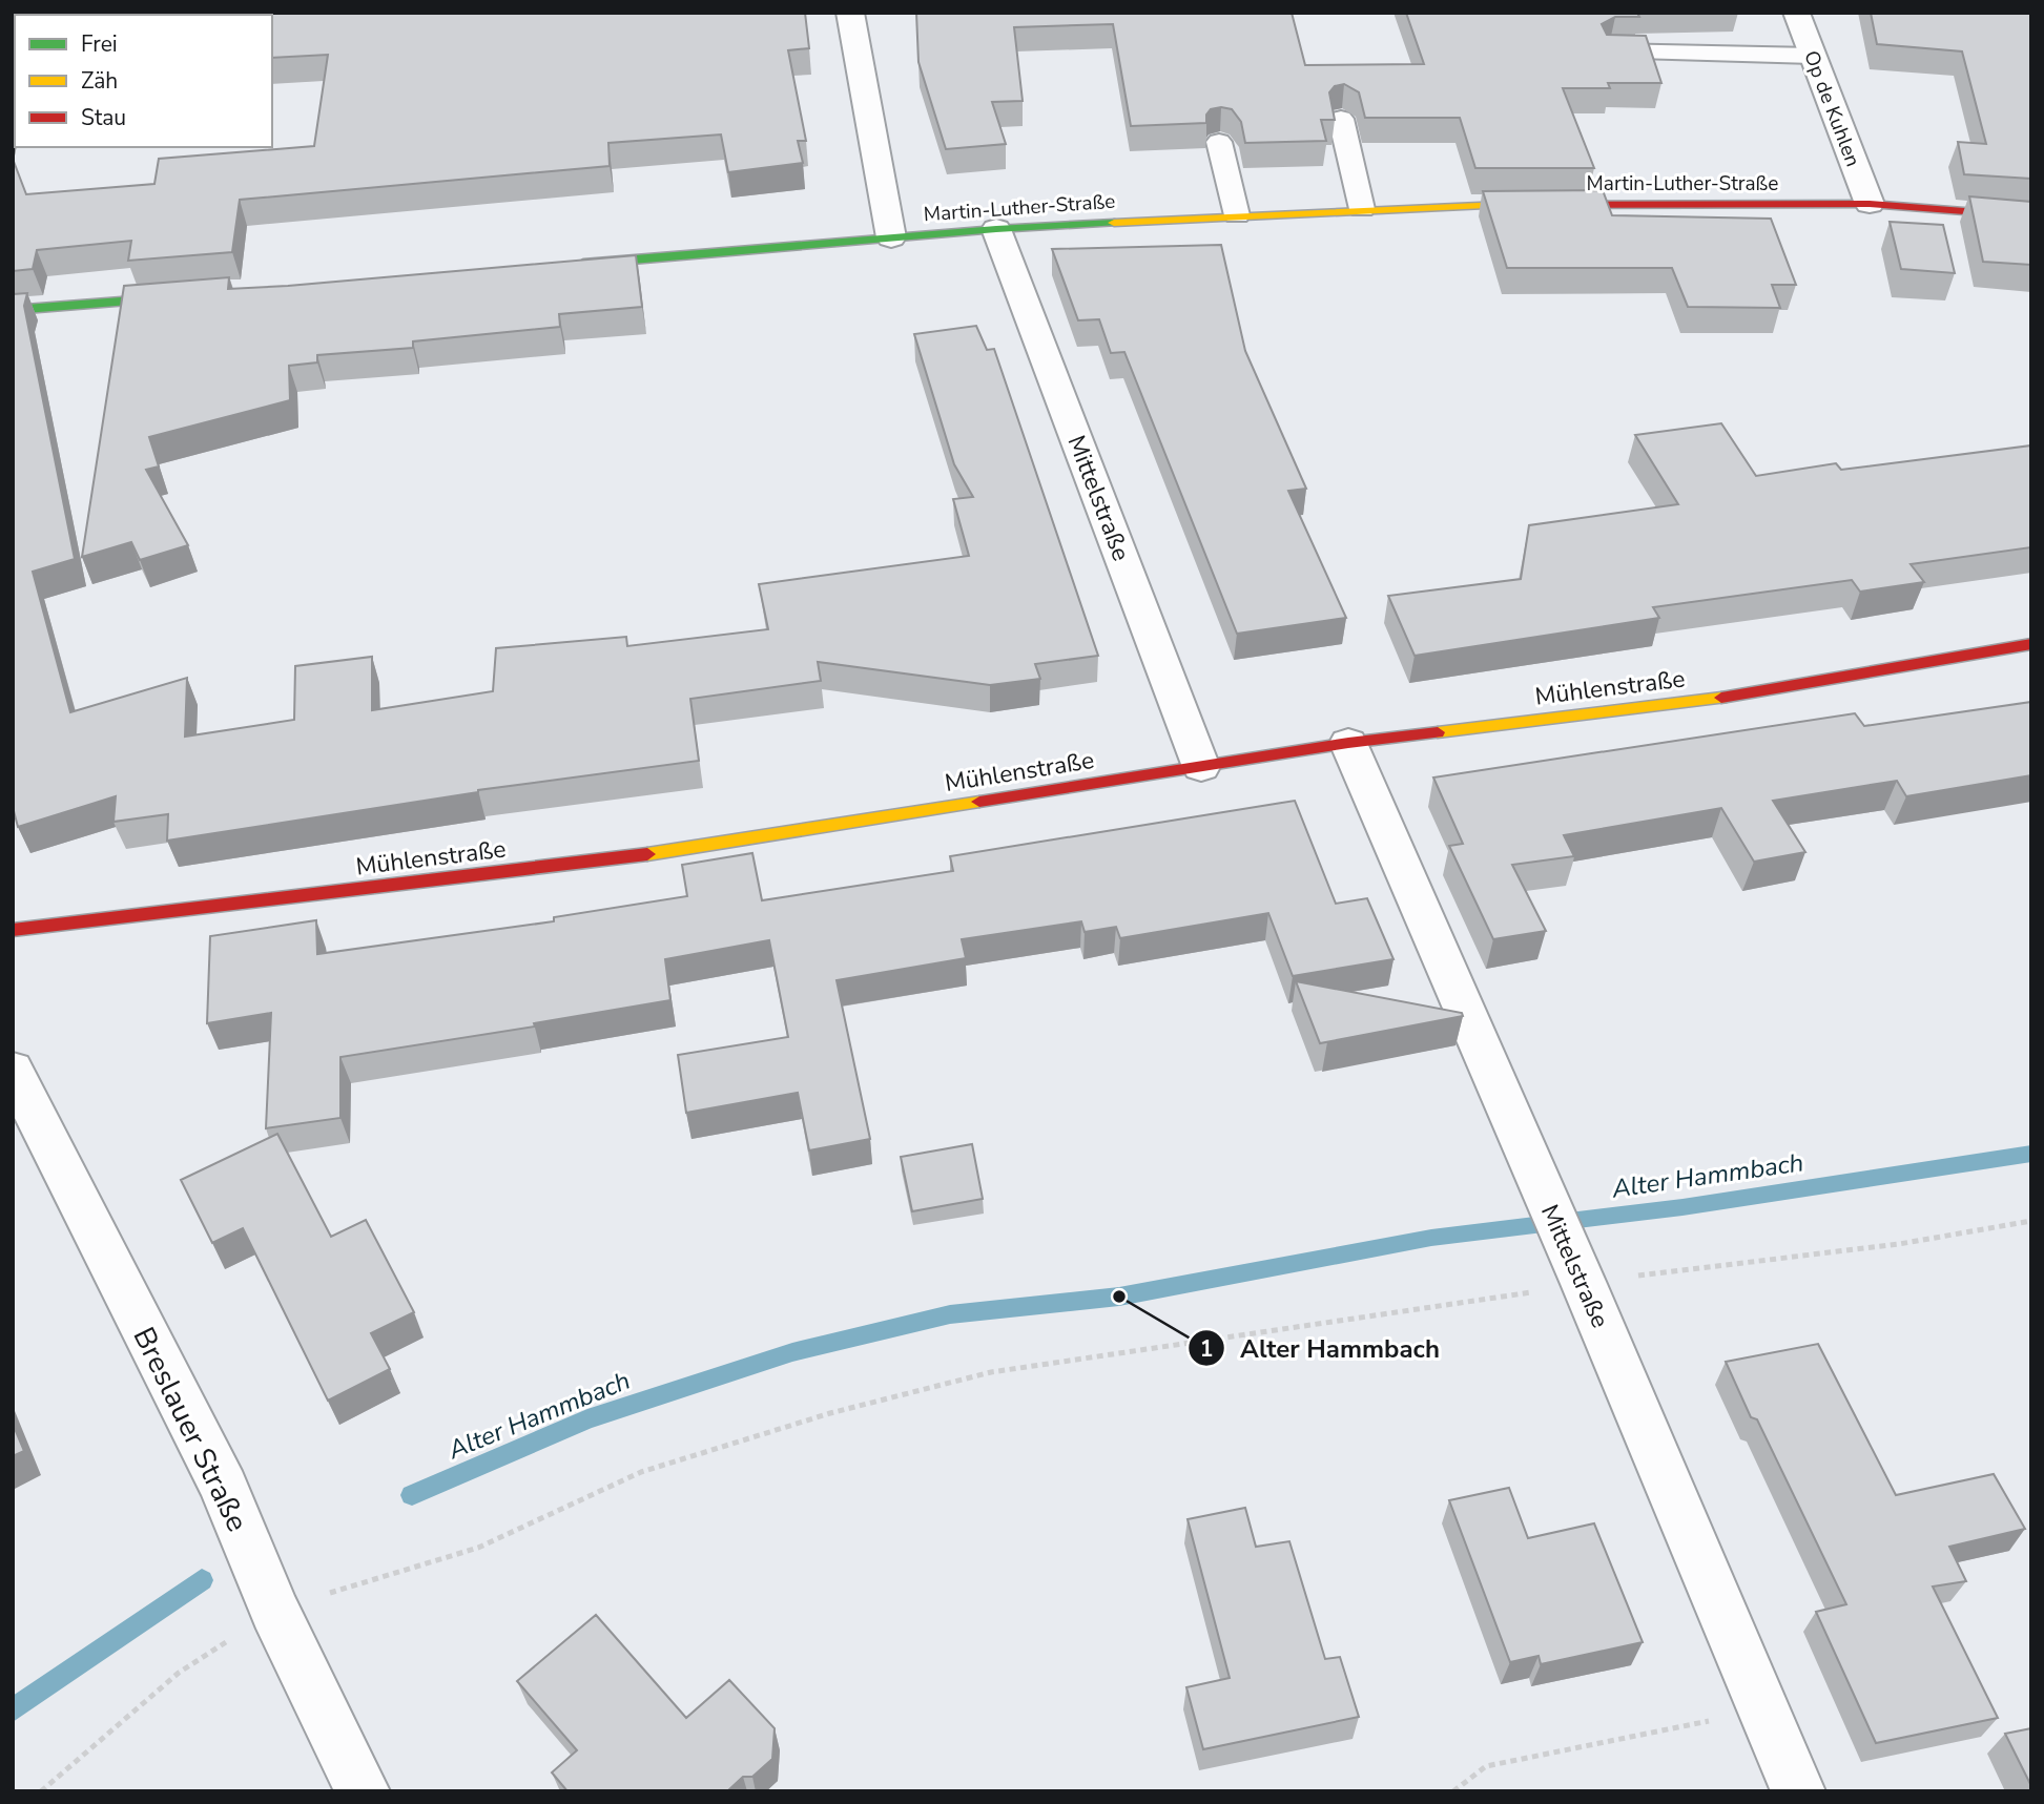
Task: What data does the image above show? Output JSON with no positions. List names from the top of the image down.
{
  "streets": {
    "street": [
      "Op de Kuhlen",
      "Martin-Luther-Straße",
      "Mittelstraße",
      "Mühlenstraße",
      "Breslauer Straße"
    ]
  },
  "crossings": [
    ["Op de Kuhlen", "Martin-Luther-Straße"],
    ["Martin-Luther-Straße", "Mittelstraße"],
    ["Mittelstraße", "Mühlenstraße"]
  ],
  "water": ["Alter Hammbach"],
  "places": ["Alter Hammbach"],
  "legend": ["Frei", "Zäh", "Stau"]
}
